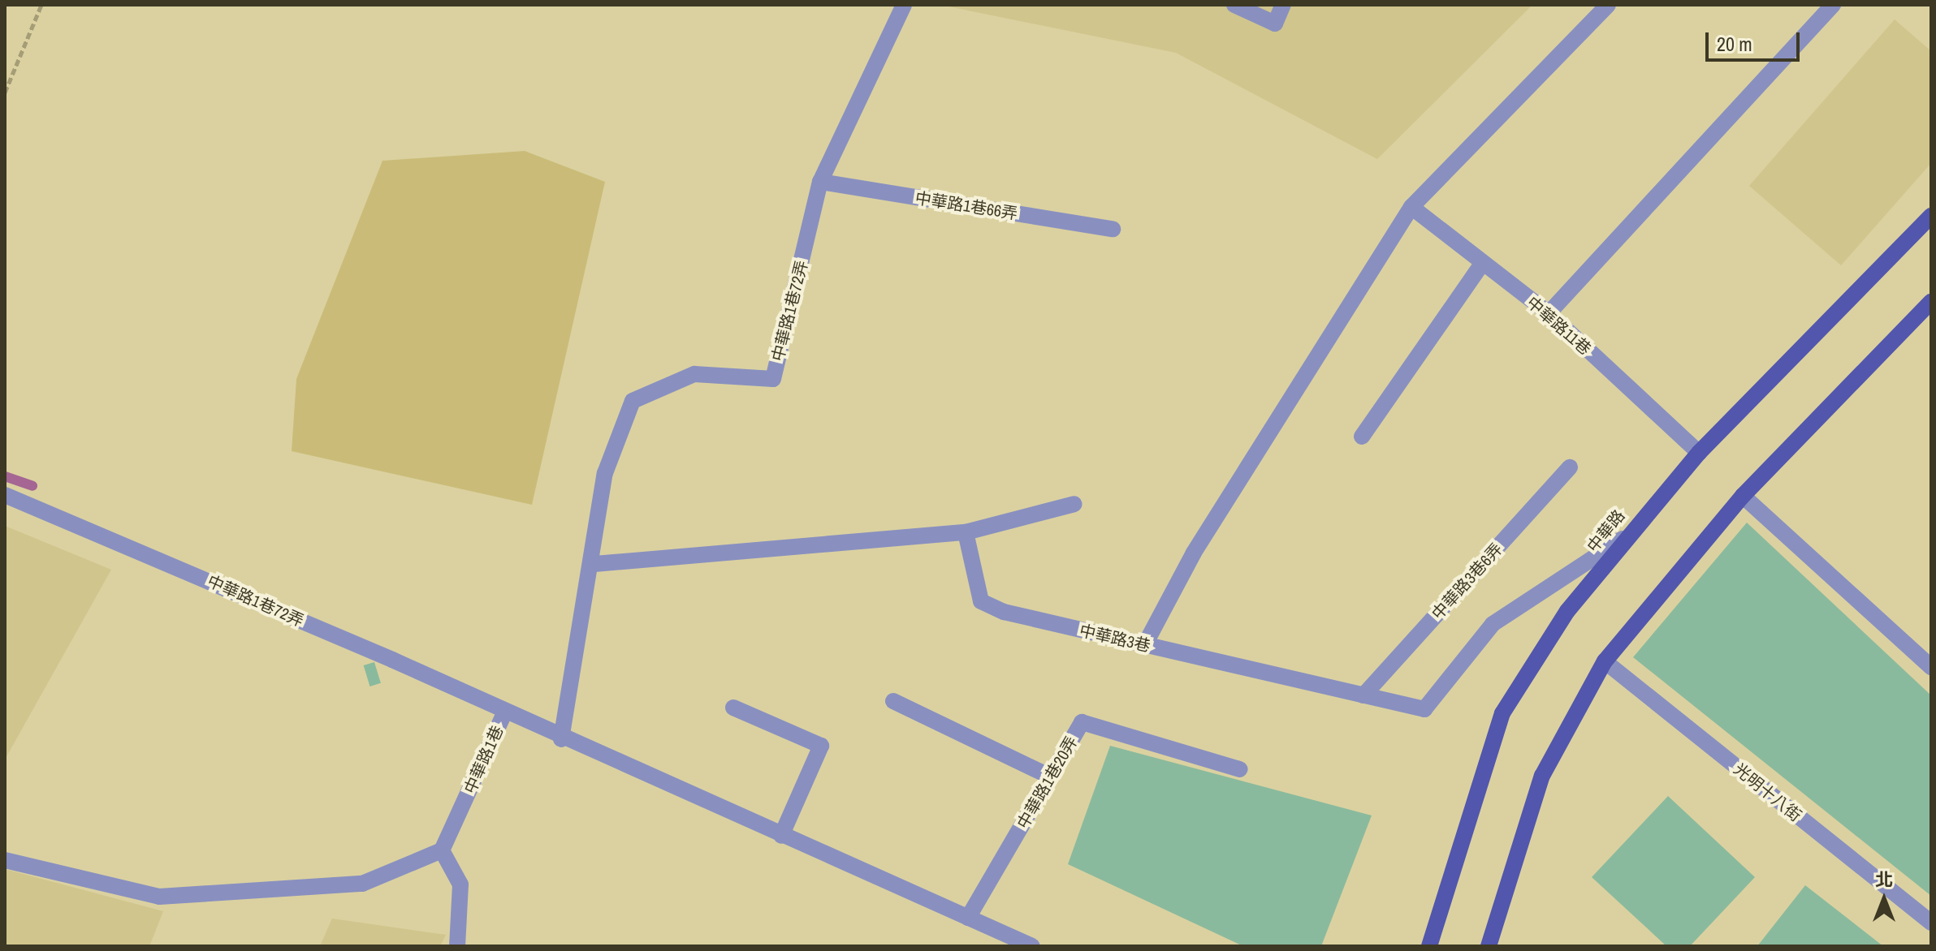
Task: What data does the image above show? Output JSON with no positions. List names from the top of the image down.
{
  "streets": {
    "main road": ["中華路"],
    "street": [
      "中華路1巷66弄",
      "中華路1巷72弄",
      "中華路11巷",
      "中華路3巷6弄",
      "中華路3巷",
      "中華路1巷",
      "中華路1巷20弄",
      "光明十八街"
    ]
  },
  "crossings": [
    ["中華路1巷66弄", "中華路1巷72弄"],
    ["中華路1巷72弄", "中華路1巷"],
    ["中華路11巷", "中華路"],
    ["中華路", "中華路3巷"],
    ["中華路3巷6弄", "中華路3巷"],
    ["中華路1巷", "中華路1巷20弄"]
  ],
  "scale_bar": "20 m",
  "north": "top"
}
